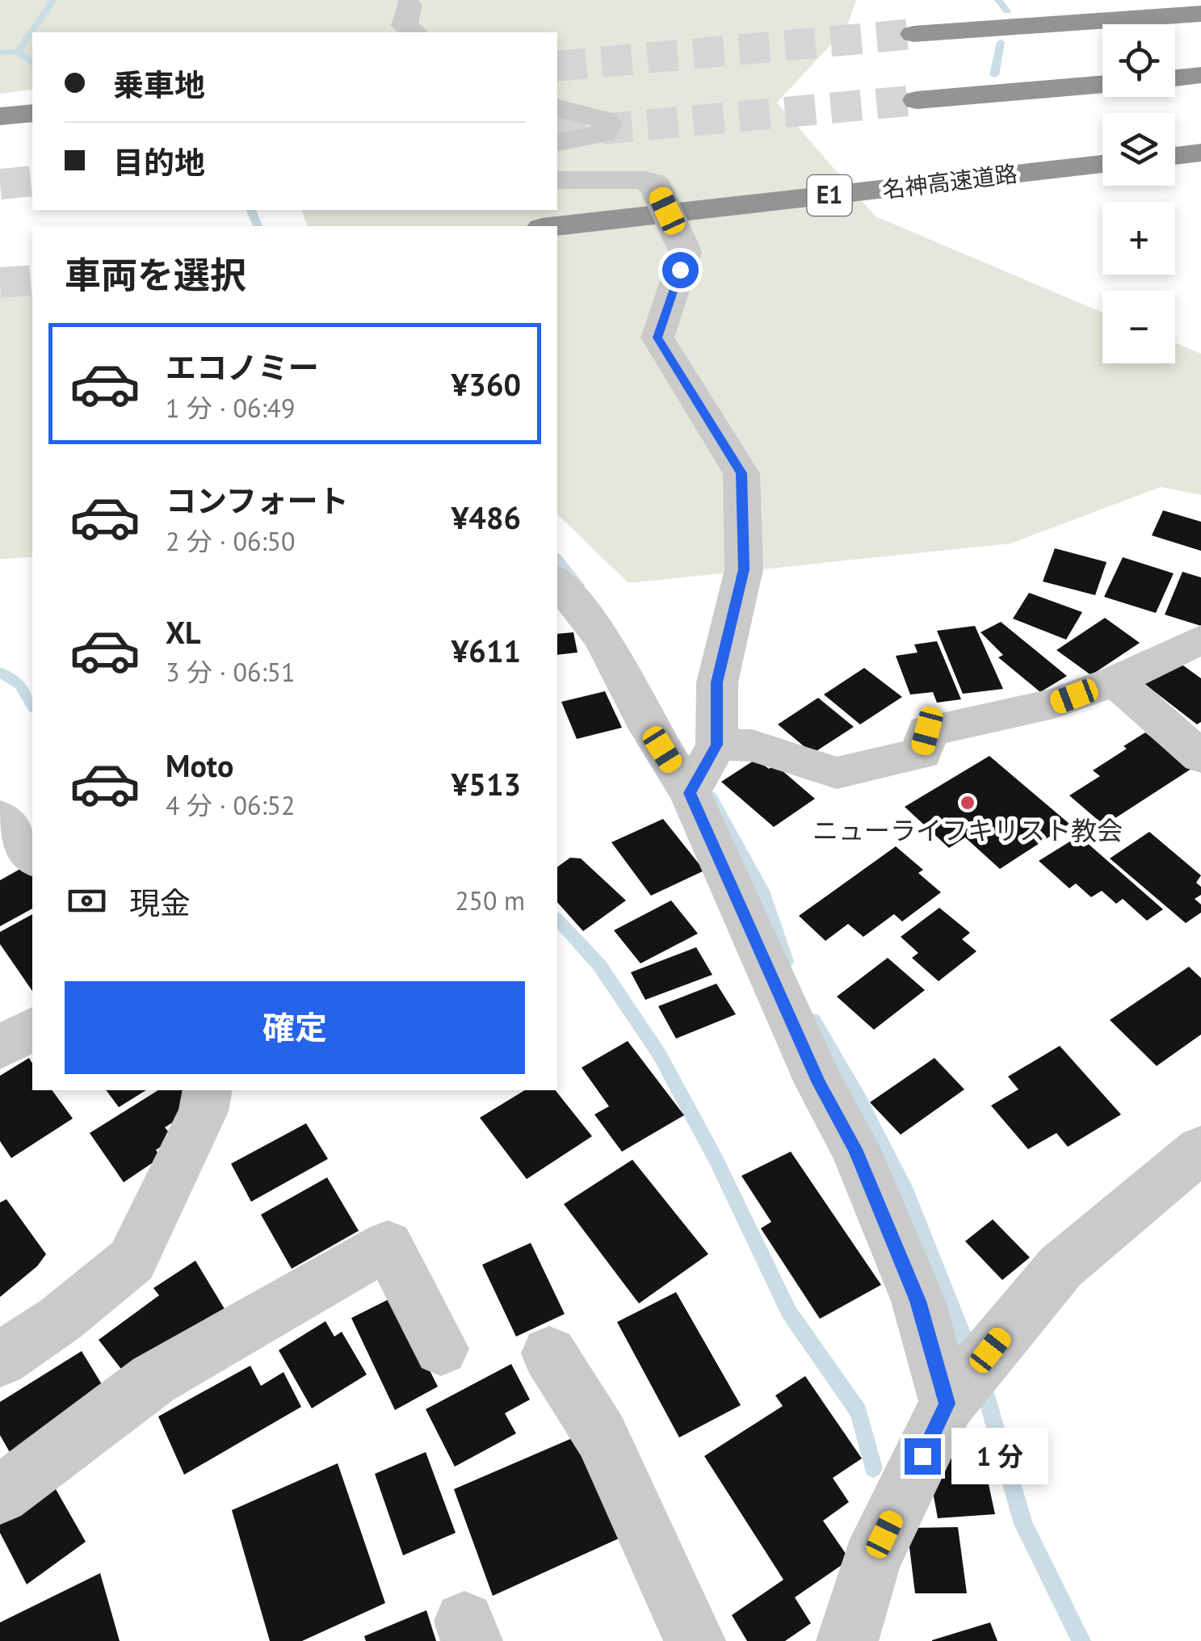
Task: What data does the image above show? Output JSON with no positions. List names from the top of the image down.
{
  "streets": {
    "highway": ["名神高速道路", "E1"]
  },
  "places": ["ニューライフキリスト教会"],
  "page": {
    "map_buttons": ["+", "−"],
    "banner": ["乗車地", "目的地"],
    "heading": "車両を選択",
    "list": [
      {
        "name": "エコノミー",
        "note": "1 分 · 06:49",
        "value": "¥360"
      },
      {
        "name": "コンフォート",
        "note": "2 分 · 06:50",
        "value": "¥486"
      },
      {
        "name": "XL",
        "note": "3 分 · 06:51",
        "value": "¥611"
      },
      {
        "name": "Moto",
        "note": "4 分 · 06:52",
        "value": "¥513"
      }
    ],
    "pay": ["現金", "250 m"],
    "buttons": "確定",
    "bubble": "1 分"
  }
}
